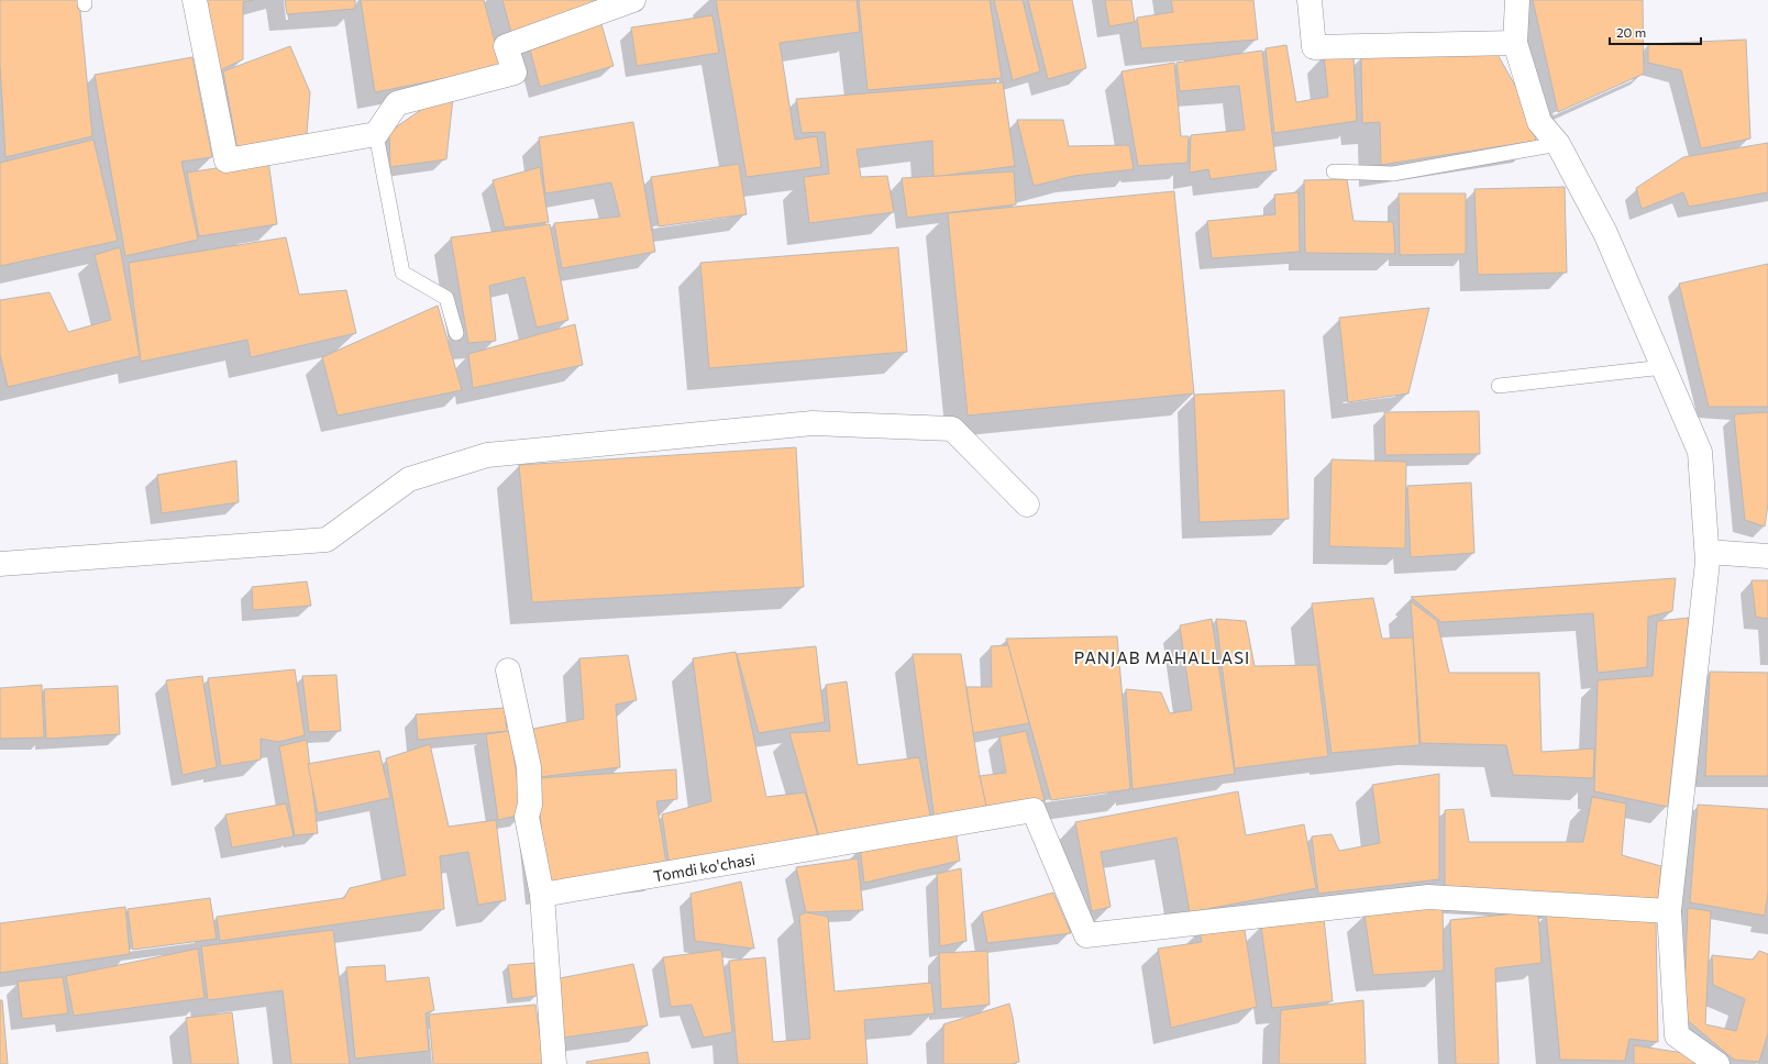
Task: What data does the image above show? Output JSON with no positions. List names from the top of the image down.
{
  "streets": {
    "street": ["Tomdi ko'chasi"]
  },
  "districts": ["PANJAB MAHALLASI"],
  "scale_bar": "20 m"
}
